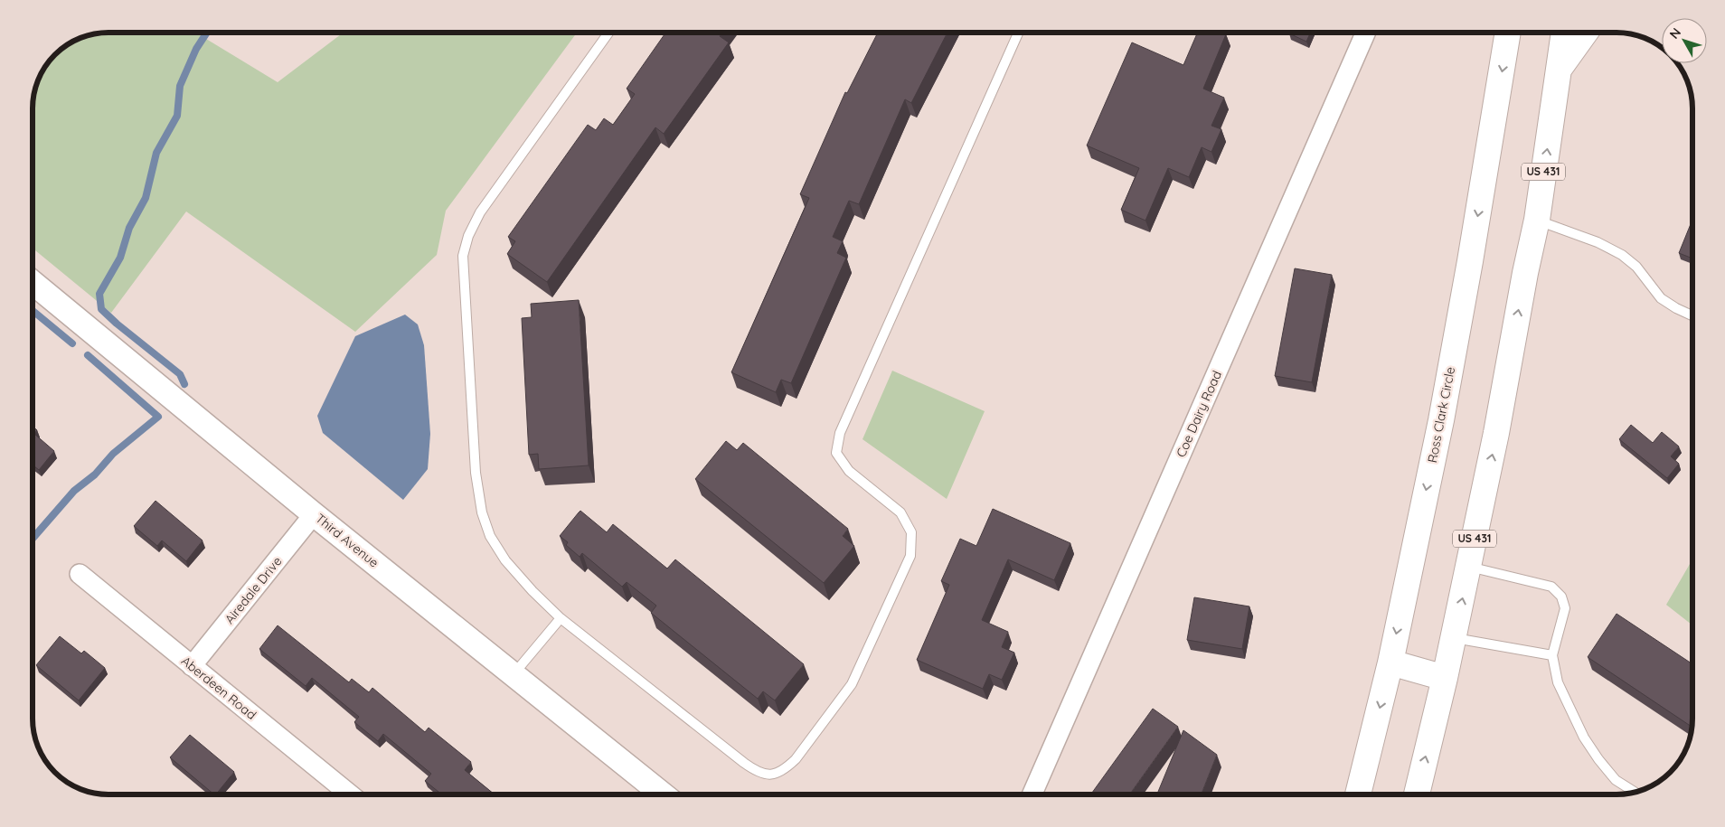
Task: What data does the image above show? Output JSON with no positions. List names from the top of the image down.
{
  "streets": {
    "highway": ["US 431", "Ross Clark Circle"],
    "street": [
      "Coe Dairy Road",
      "Third Avenue",
      "Airedale Drive",
      "Aberdeen Road"
    ]
  },
  "crossings": [
    ["Third Avenue", "Airedale Drive"],
    ["Airedale Drive", "Aberdeen Road"]
  ],
  "north": "top left"
}
